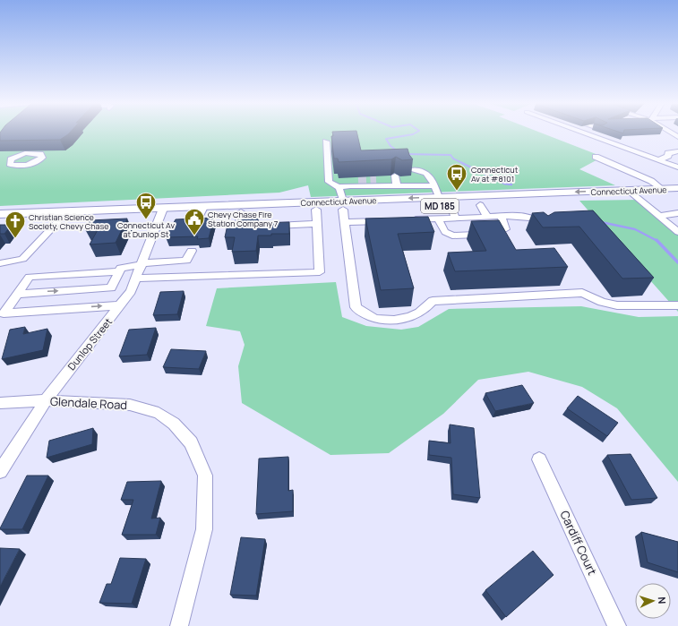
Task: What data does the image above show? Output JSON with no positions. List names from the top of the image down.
{
  "streets": {
    "main road": ["Connecticut Avenue", "MD 185"],
    "street": ["Dunlop Street", "Glendale Road", "Cardiff Court"]
  },
  "crossings": [
    ["Connecticut Avenue", "Dunlop Street"],
    ["Dunlop Street", "Glendale Road"]
  ],
  "places": {
    "bus stop": ["Connecticut Av at #8101", "Connecticut Av at Dunlop St"],
    "public building": ["Chevy Chase Fire Station Company 7"],
    "church": ["Christian Science Society, Chevy Chase"]
  },
  "north": "right"
}
